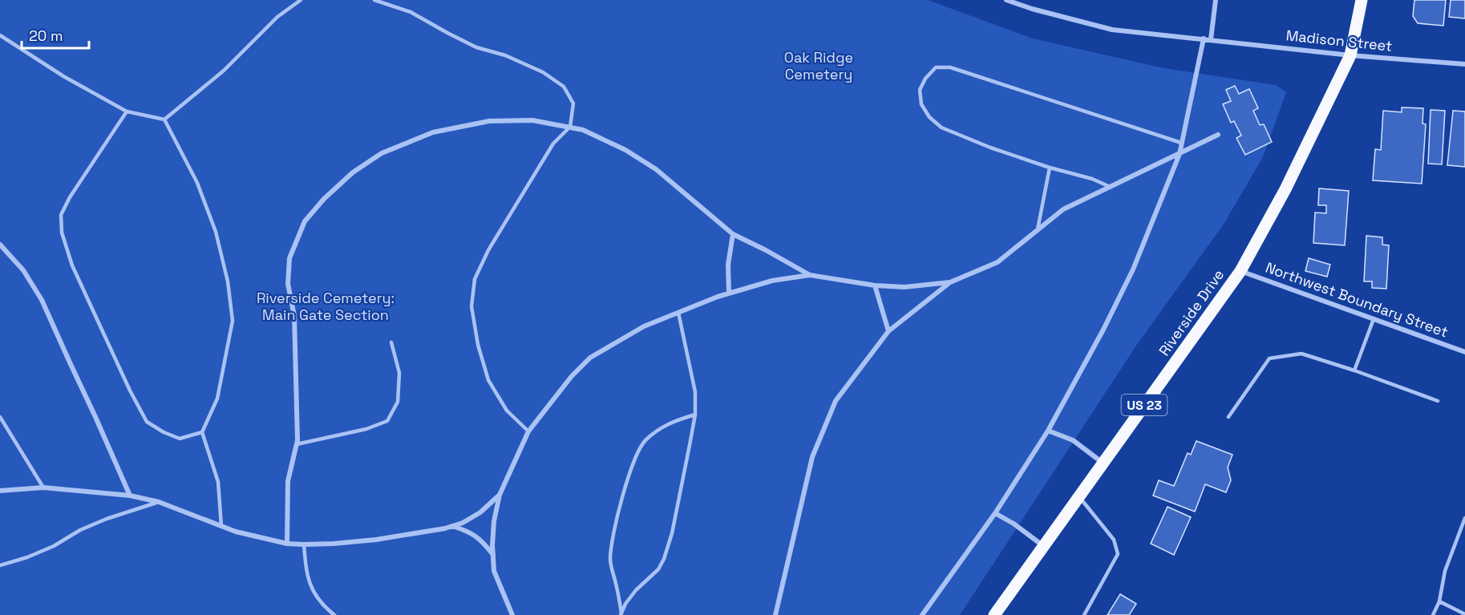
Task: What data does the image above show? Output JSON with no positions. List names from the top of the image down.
{
  "streets": {
    "main road": ["Riverside Drive", "US 23"],
    "street": ["Madison Street", "Northwest Boundary Street"]
  },
  "crossings": [
    ["Madison Street", "Riverside Drive"],
    ["Northwest Boundary Street", "Riverside Drive"]
  ],
  "parks": ["Oak Ridge Cemetery", "Riverside Cemetery: Main Gate Section"],
  "scale_bar": "20 m"
}
